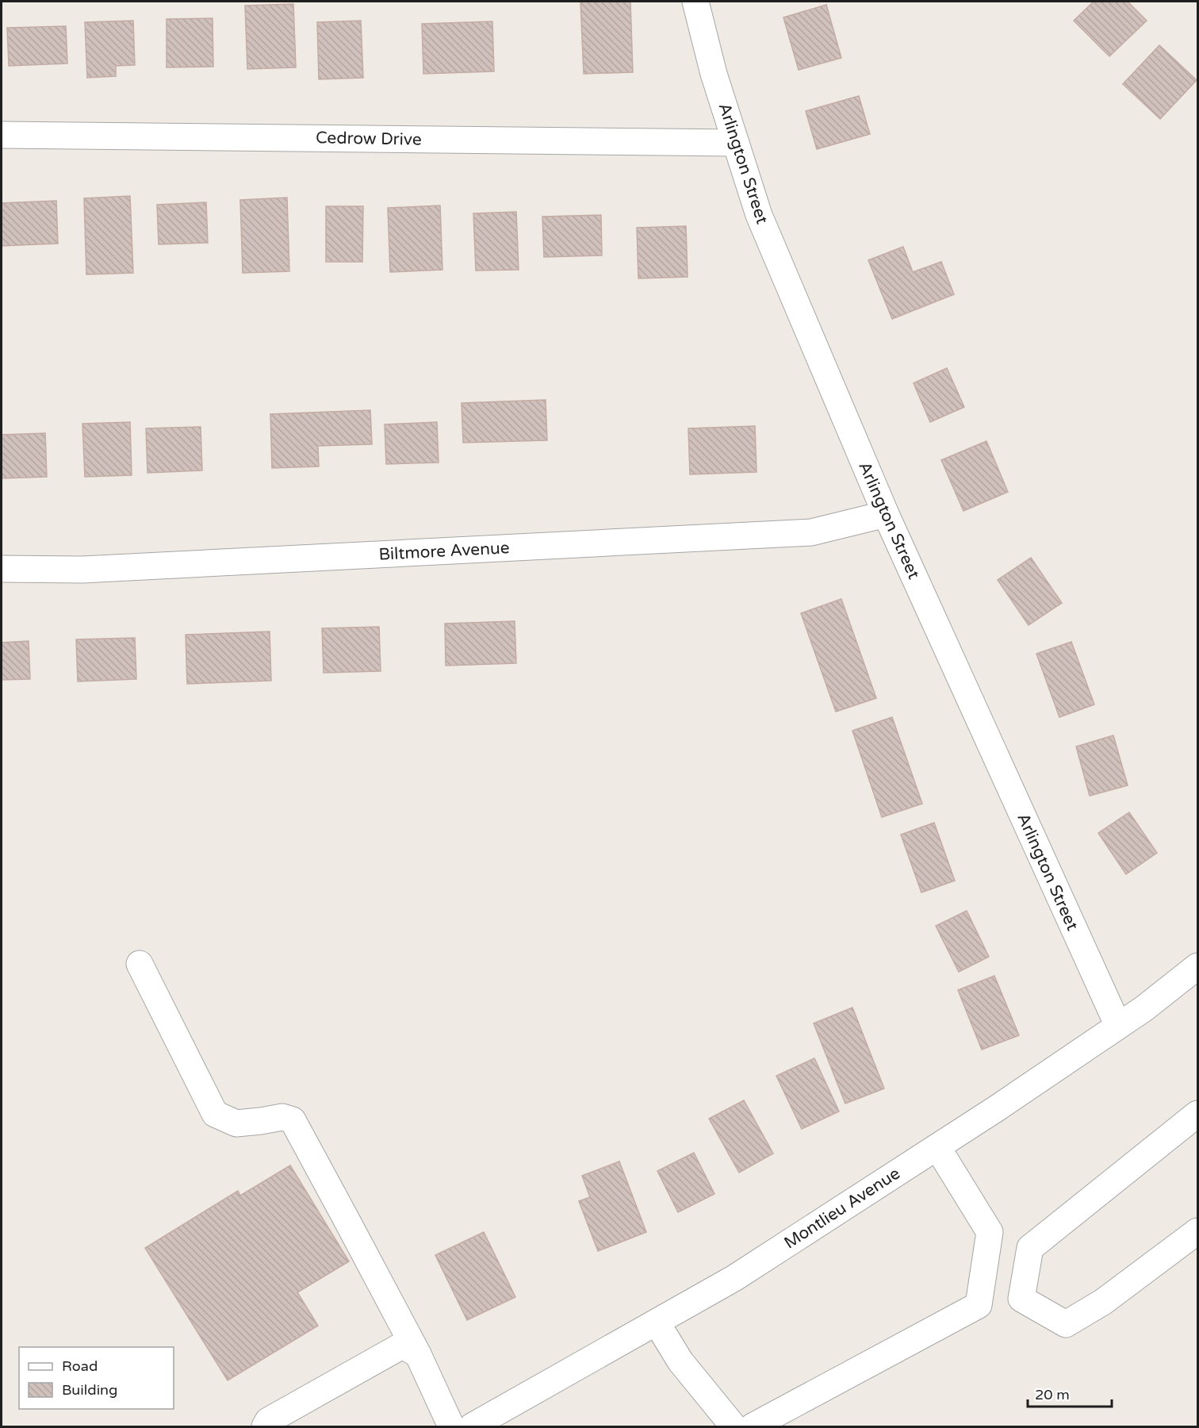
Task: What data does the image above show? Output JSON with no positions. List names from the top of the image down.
{
  "streets": {
    "street": [
      "Cedrow Drive",
      "Arlington Street",
      "Biltmore Avenue",
      "Montlieu Avenue"
    ]
  },
  "crossings": [
    ["Cedrow Drive", "Arlington Street"],
    ["Arlington Street", "Biltmore Avenue"],
    ["Arlington Street", "Montlieu Avenue"]
  ],
  "legend": ["Road", "Building"],
  "scale_bar": "20 m"
}
